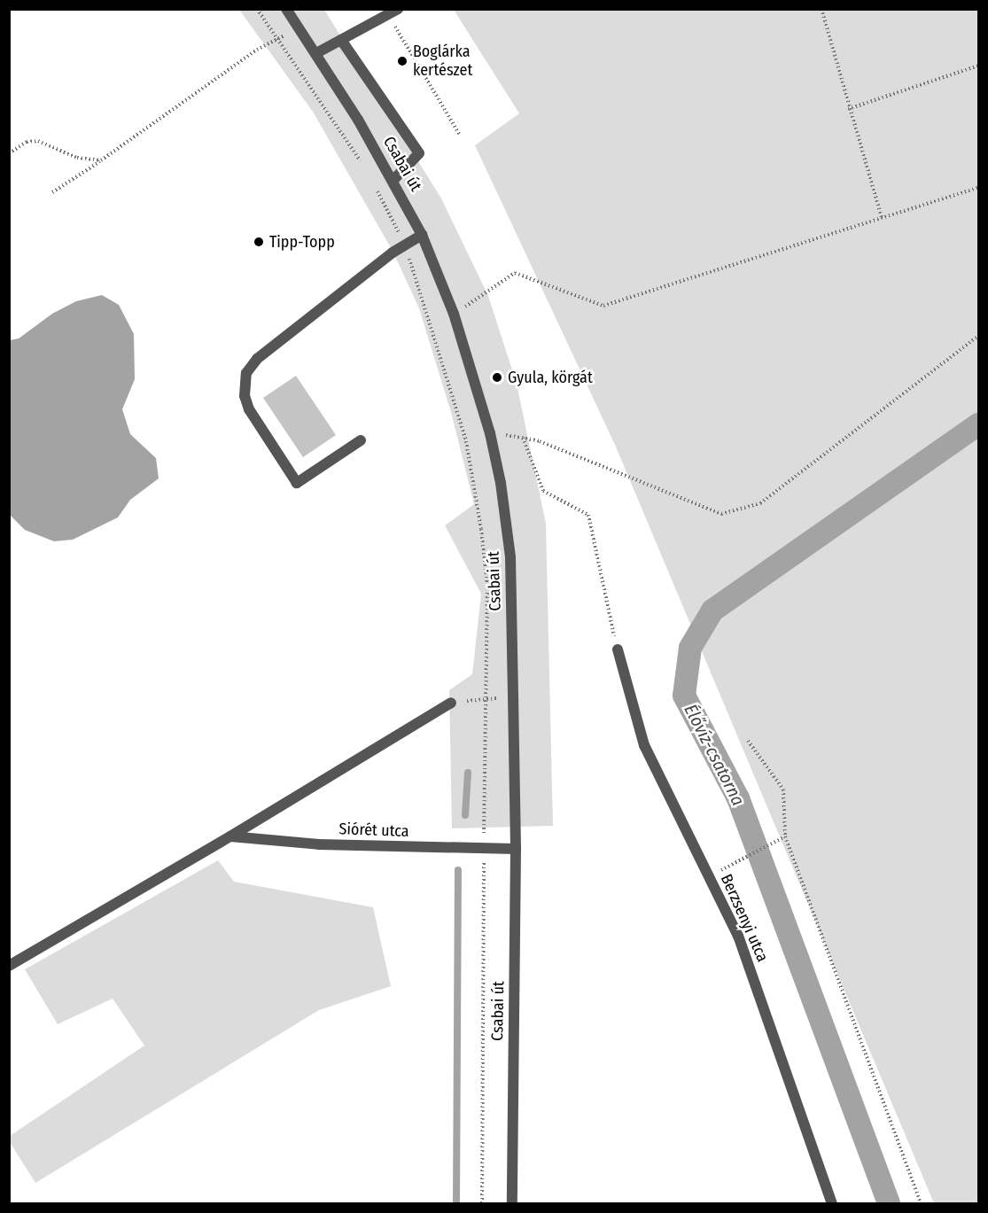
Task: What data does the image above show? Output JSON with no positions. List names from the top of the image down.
{
  "streets": {
    "street": ["Csabai út", "Siórét utca", "Berzsenyi utca"]
  },
  "crossings": [
    ["Csabai út", "Siórét utca"]
  ],
  "water": ["Élővíz-csatorna"],
  "places": ["Boglárka kertészet", "Tipp-Topp", "Gyula, körgát"]
}
